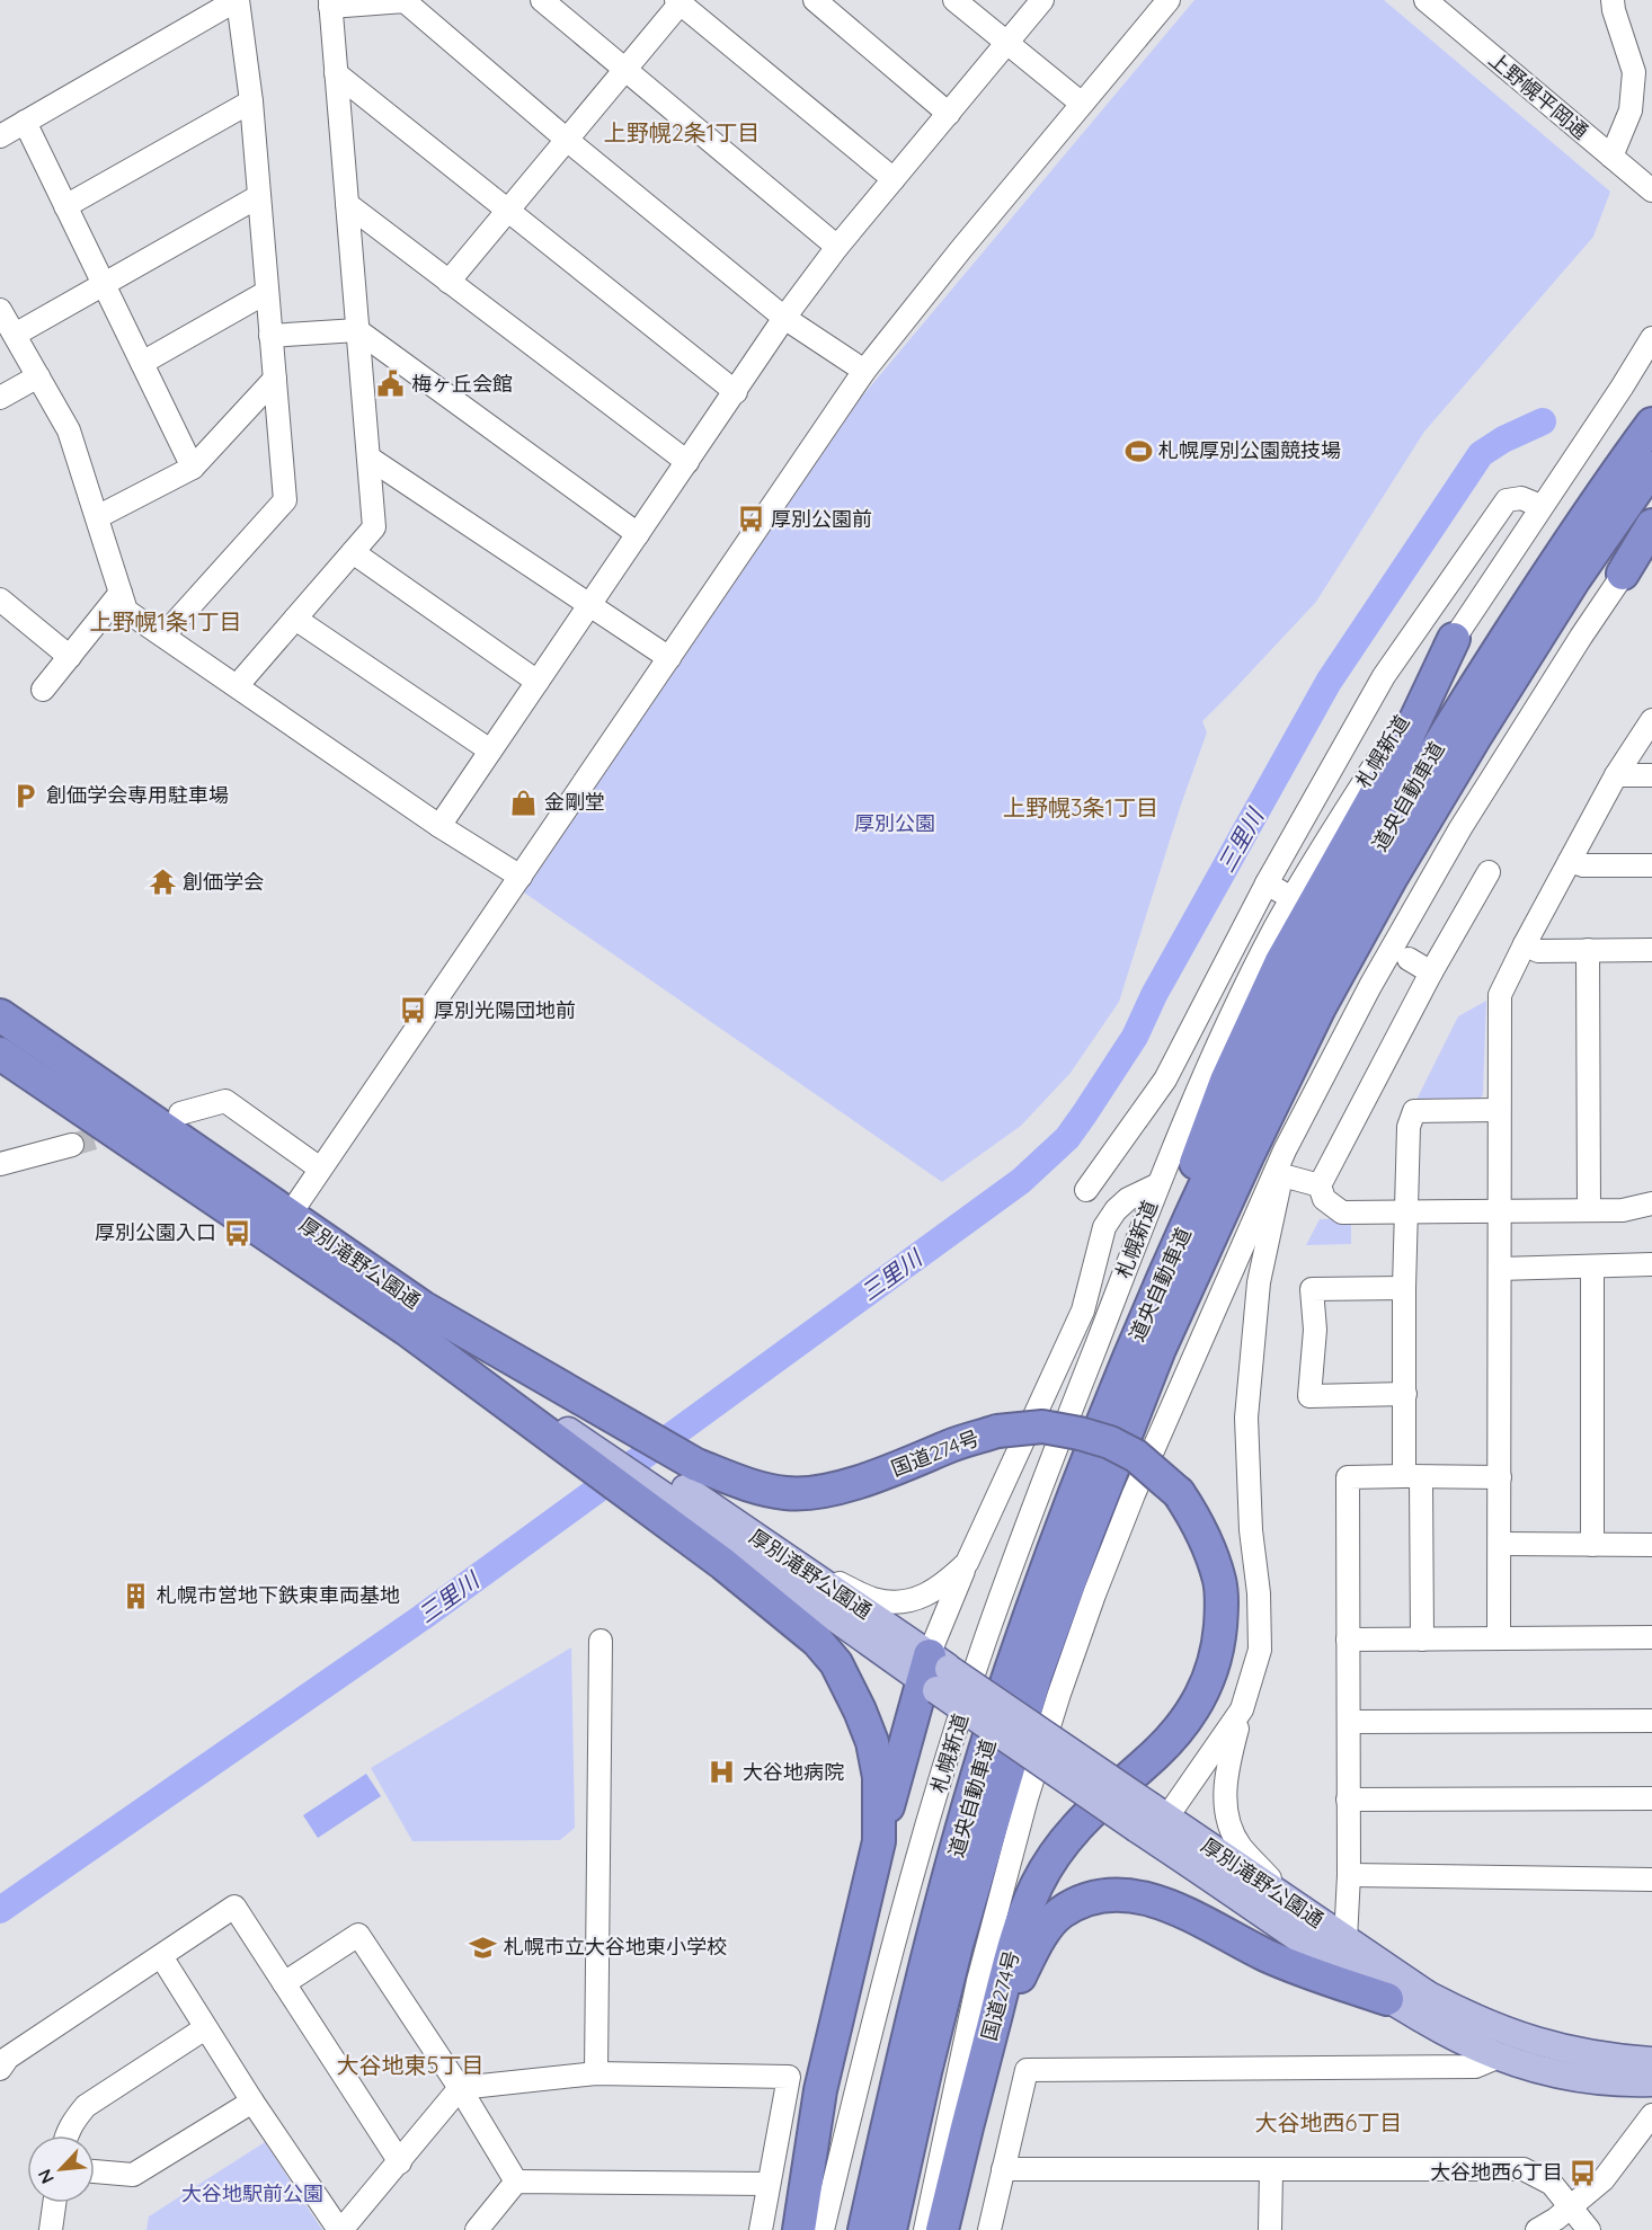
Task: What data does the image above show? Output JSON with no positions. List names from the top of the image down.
{
  "streets": {
    "highway": ["道央自動車道", "厚別滝野公園通", "国道274号"],
    "street": ["上野幌平岡通", "札幌新道"]
  },
  "crossings": [
    ["厚別滝野公園通", "国道274号"]
  ],
  "districts": [
    "上野幌2条1丁目",
    "上野幌1条1丁目",
    "上野幌3条1丁目",
    "大谷地東5丁目",
    "大谷地西6丁目"
  ],
  "water": ["三里川"],
  "parks": ["厚別公園", "大谷地駅前公園"],
  "places": {
    "public building": ["梅ヶ丘会館"],
    "sports": ["札幌厚別公園競技場"],
    "bus stop": [
      "厚別公園前",
      "厚別光陽団地前",
      "厚別公園入口",
      "大谷地西6丁目"
    ],
    "parking": ["創価学会専用駐車場"],
    "shop": ["金剛堂"],
    "temple": ["創価学会"],
    "building": ["札幌市営地下鉄東車両基地"],
    "hospital": ["大谷地病院"],
    "school or university": ["札幌市立大谷地東小学校"]
  },
  "north": "bottom left"
}
